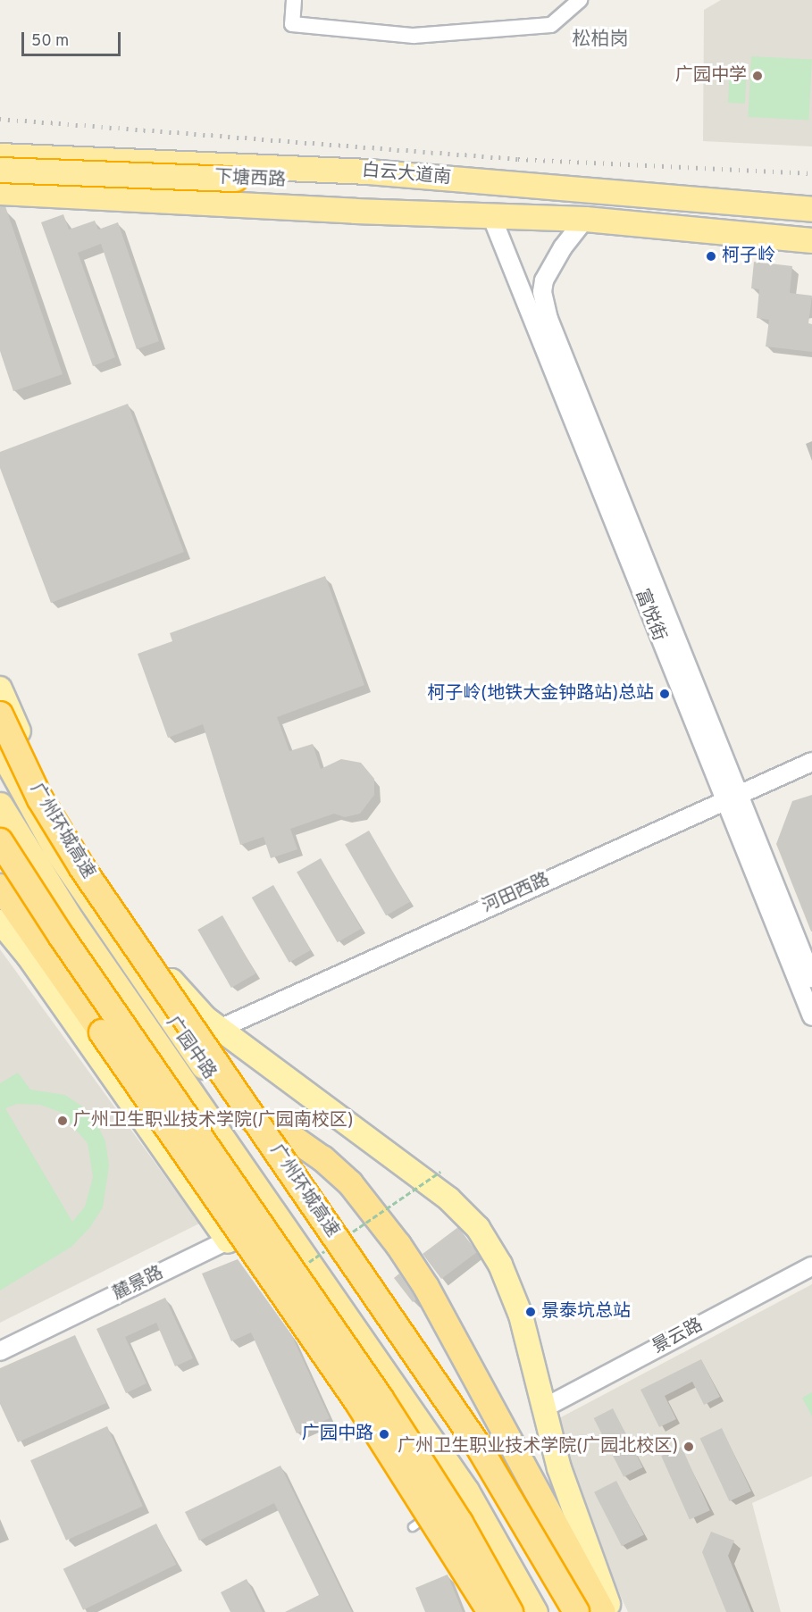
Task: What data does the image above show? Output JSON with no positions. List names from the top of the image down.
{
  "streets": {
    "highway": [
      "白云大道南",
      "下塘西路",
      "广州环城高速",
      "广园中路"
    ],
    "street": [
      "富悦街",
      "河田西路",
      "麓景路",
      "景云路"
    ]
  },
  "crossings": [
    ["白云大道南", "下塘西路"],
    ["白云大道南", "富悦街"],
    ["下塘西路", "富悦街"],
    ["富悦街", "河田西路"],
    ["广园中路", "麓景路"]
  ],
  "districts": ["松柏岗"],
  "places": [
    "广园中学",
    "柯子岭",
    "柯子岭(地铁大金钟路站)总站",
    "广州卫生职业技术学院(广园南校区)",
    "景泰坑总站",
    "广园中路",
    "广州卫生职业技术学院(广园北校区)"
  ],
  "scale_bar": "50 m"
}
